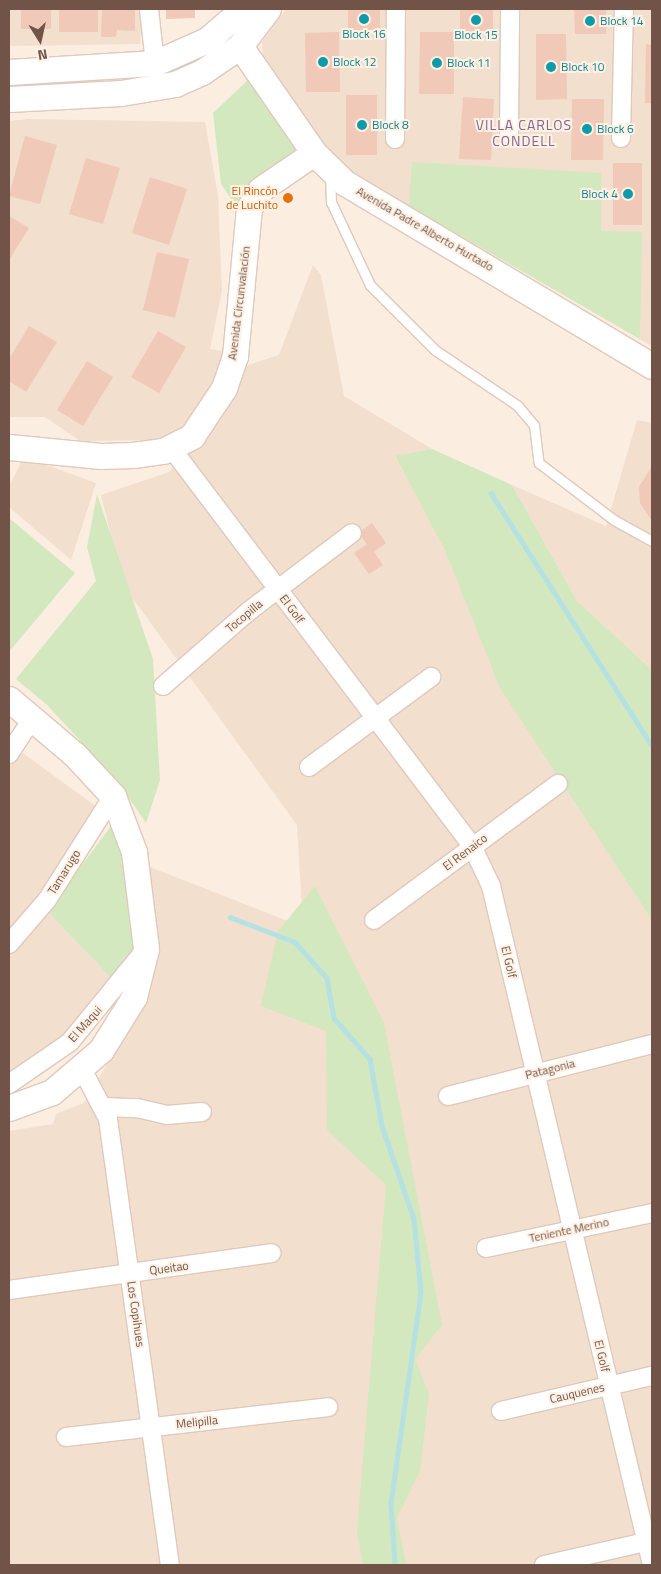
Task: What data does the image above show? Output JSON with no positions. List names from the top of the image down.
{
  "streets": {
    "street": [
      "Avenida Padre Alberto Hurtado",
      "Avenida Circunvalación",
      "El Golf",
      "Tocopilla",
      "El Renaico",
      "Tamarugo",
      "El Maqui",
      "Patagonia",
      "Teniente Merino",
      "Queitao",
      "Los Copihues",
      "Cauquenes",
      "Melipilla"
    ]
  },
  "crossings": [
    ["Avenida Padre Alberto Hurtado", "Avenida Circunvalación"],
    ["Avenida Circunvalación", "El Golf"],
    ["El Golf", "Tocopilla"],
    ["El Golf", "El Renaico"],
    ["El Golf", "Patagonia"],
    ["El Golf", "Teniente Merino"],
    ["El Golf", "Cauquenes"],
    ["Queitao", "Los Copihues"],
    ["Los Copihues", "Melipilla"]
  ],
  "districts": ["VILLA CARLOS CONDELL"],
  "places": [
    "Block 16",
    "Block 15",
    "Block 14",
    "Block 12",
    "Block 11",
    "Block 10",
    "Block 8",
    "Block 6",
    "Block 4",
    "El Rincón de Luchito"
  ],
  "north": "bottom"
}
